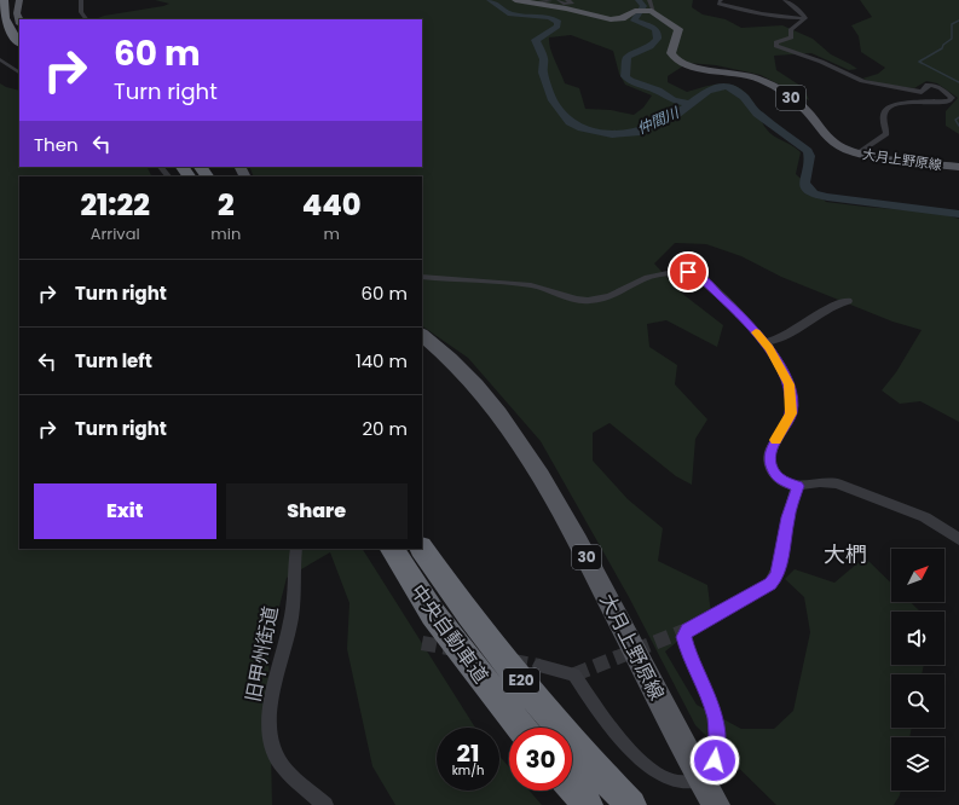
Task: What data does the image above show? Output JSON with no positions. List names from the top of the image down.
{
  "streets": {
    "highway": ["中央自動車道", "E20"],
    "main road": ["30", "大月上野原線"],
    "street": ["旧甲州街道"]
  },
  "districts": ["大椚"],
  "water": ["仲間川"],
  "north": "top right",
  "page": {
    "turn": ["60 m", "Turn right"],
    "then": "Then",
    "eta": [
      "21:22",
      "Arrival",
      "2",
      "min",
      "440",
      "m"
    ],
    "list": [
      {
        "name": "Turn right",
        "value": "60 m"
      },
      {
        "name": "Turn left",
        "value": "140 m"
      },
      {
        "name": "Turn right",
        "value": "20 m"
      }
    ],
    "buttons": ["Exit", "Share"],
    "speed": "21 km/h",
    "limit": "30"
  }
}
